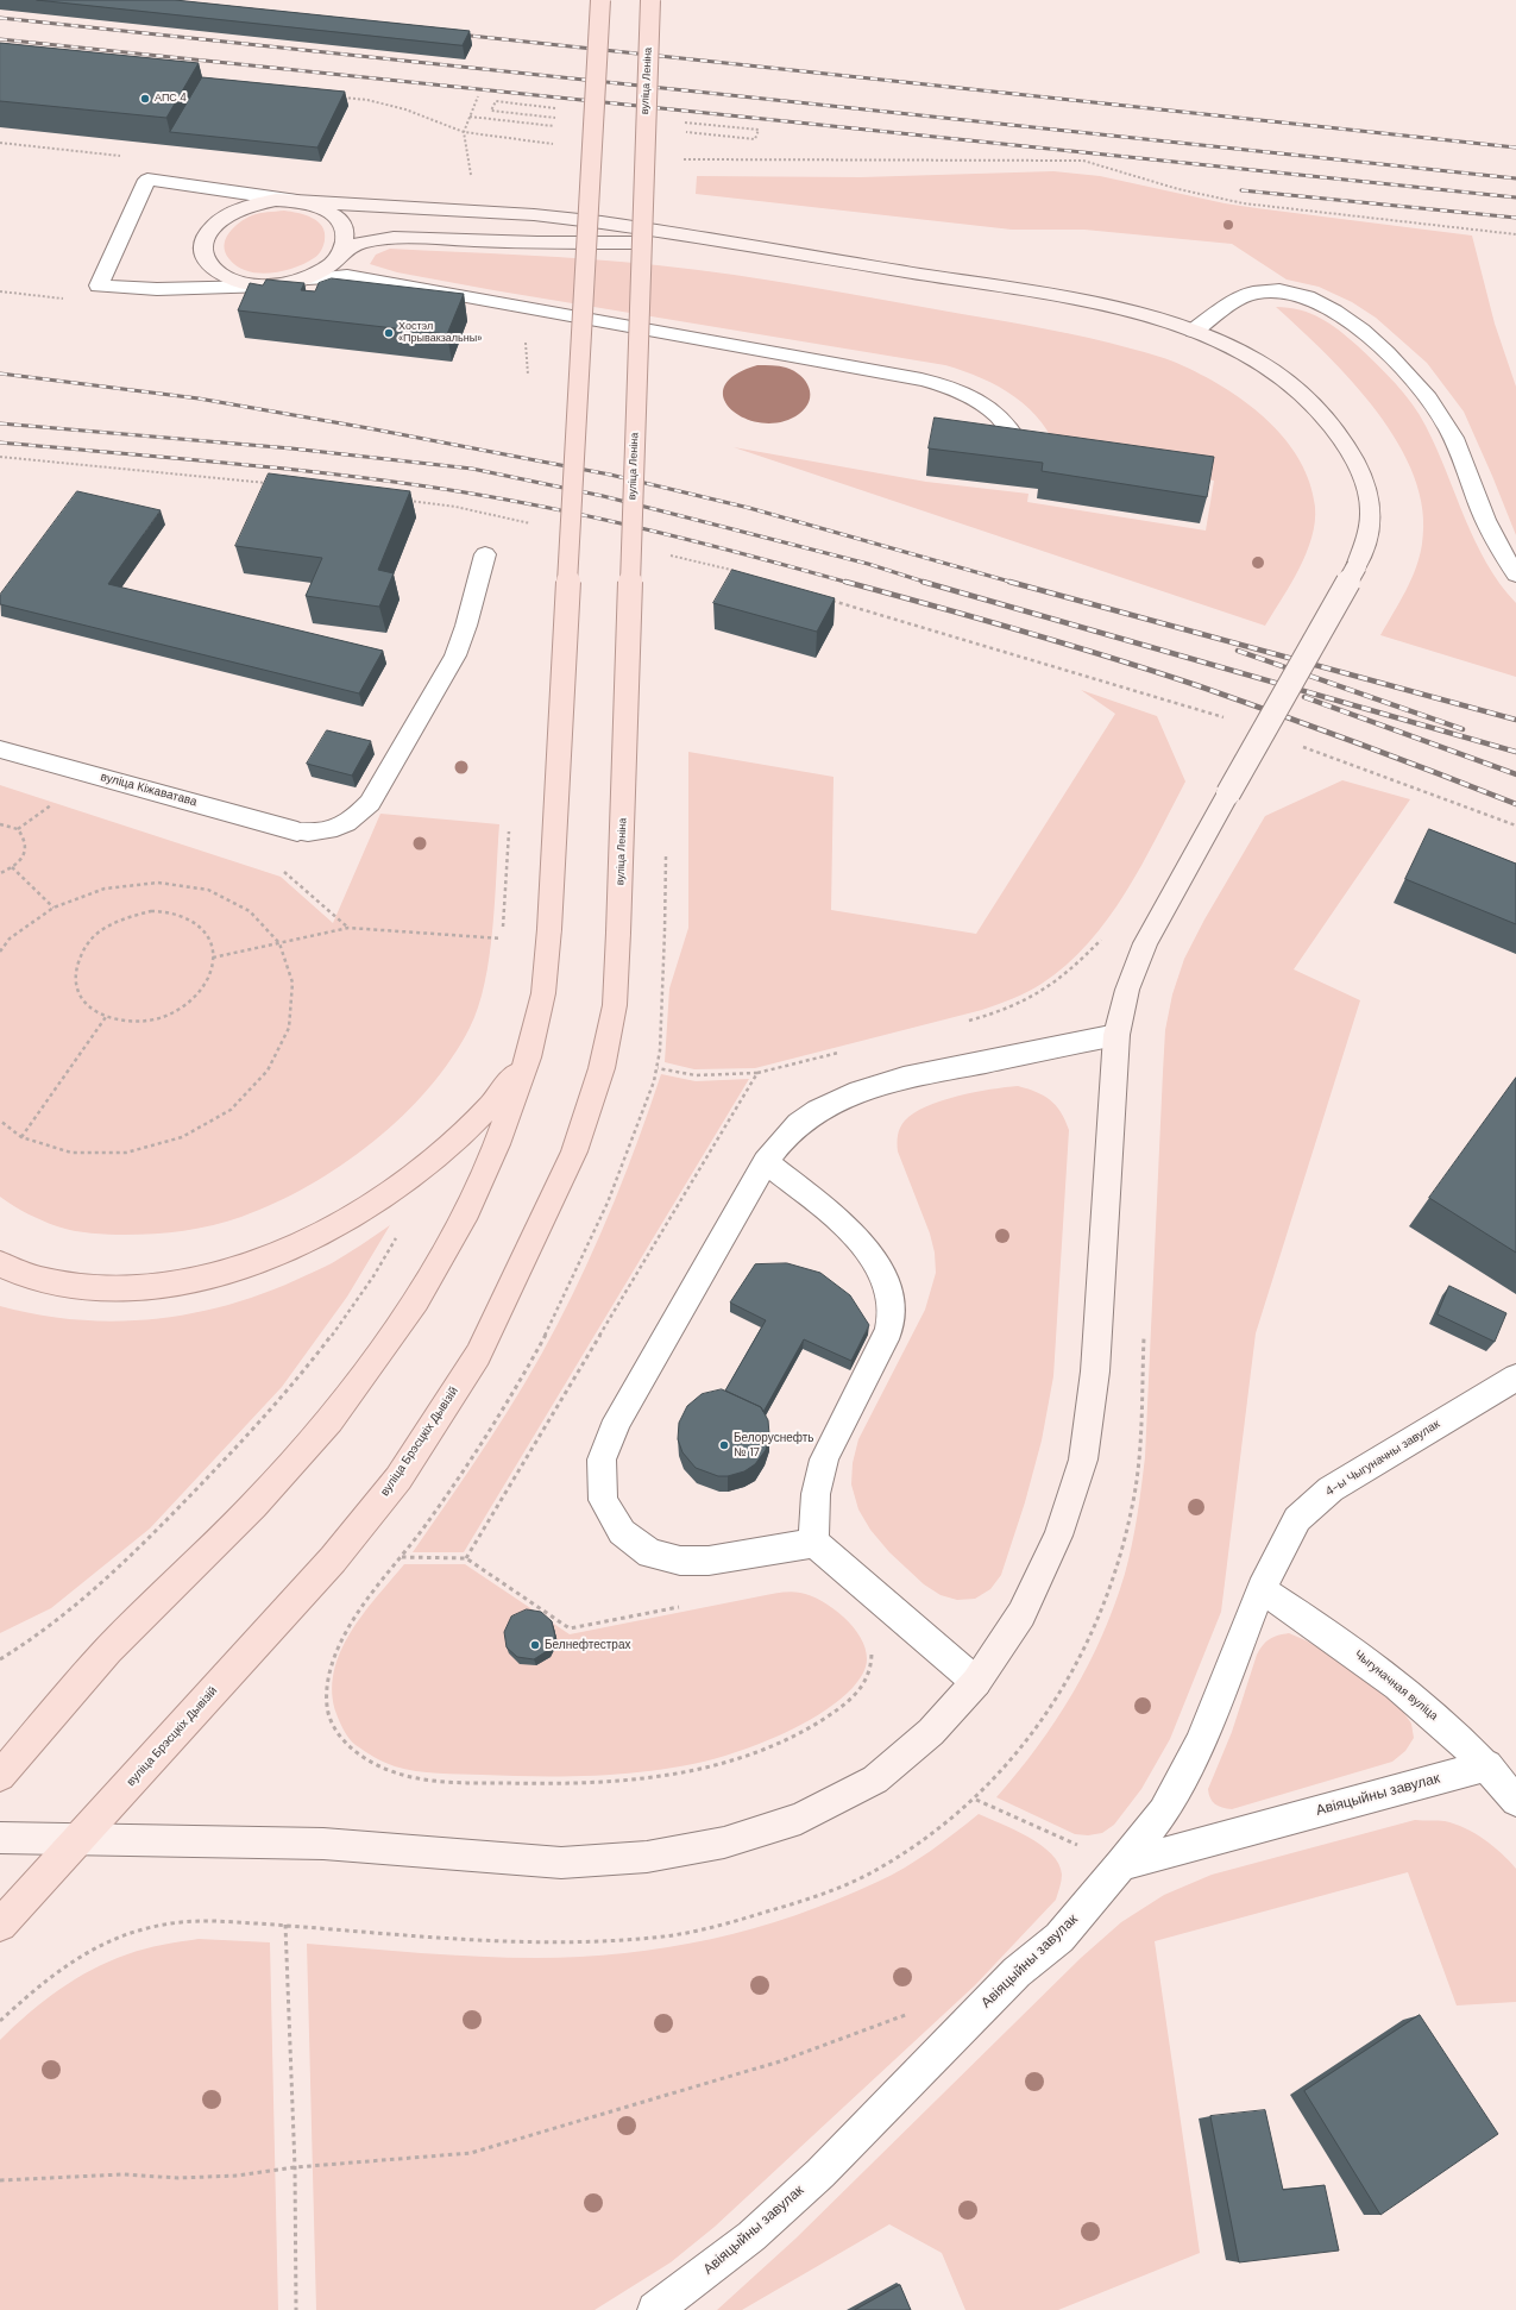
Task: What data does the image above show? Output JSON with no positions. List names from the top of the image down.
{
  "streets": {
    "main road": ["вуліца Леніна", "вуліца Брэсцкіх Дывізій"],
    "street": [
      "вуліца Кіжаватава",
      "4-ы Чыгуначны завулак",
      "Чыгуначная вуліца",
      "Авіяцыйны завулак"
    ]
  },
  "crossings": [
    ["вуліца Леніна", "вуліца Брэсцкіх Дывізій"],
    ["4-ы Чыгуначны завулак", "Чыгуначная вуліца"],
    ["4-ы Чыгуначны завулак", "Авіяцыйны завулак"],
    ["Чыгуначная вуліца", "Авіяцыйны завулак"]
  ],
  "places": [
    "АПС 4",
    "Хостэл «Прывакзальны»",
    "Белоруснефть № 17",
    "Белнефтестрах"
  ]
}
